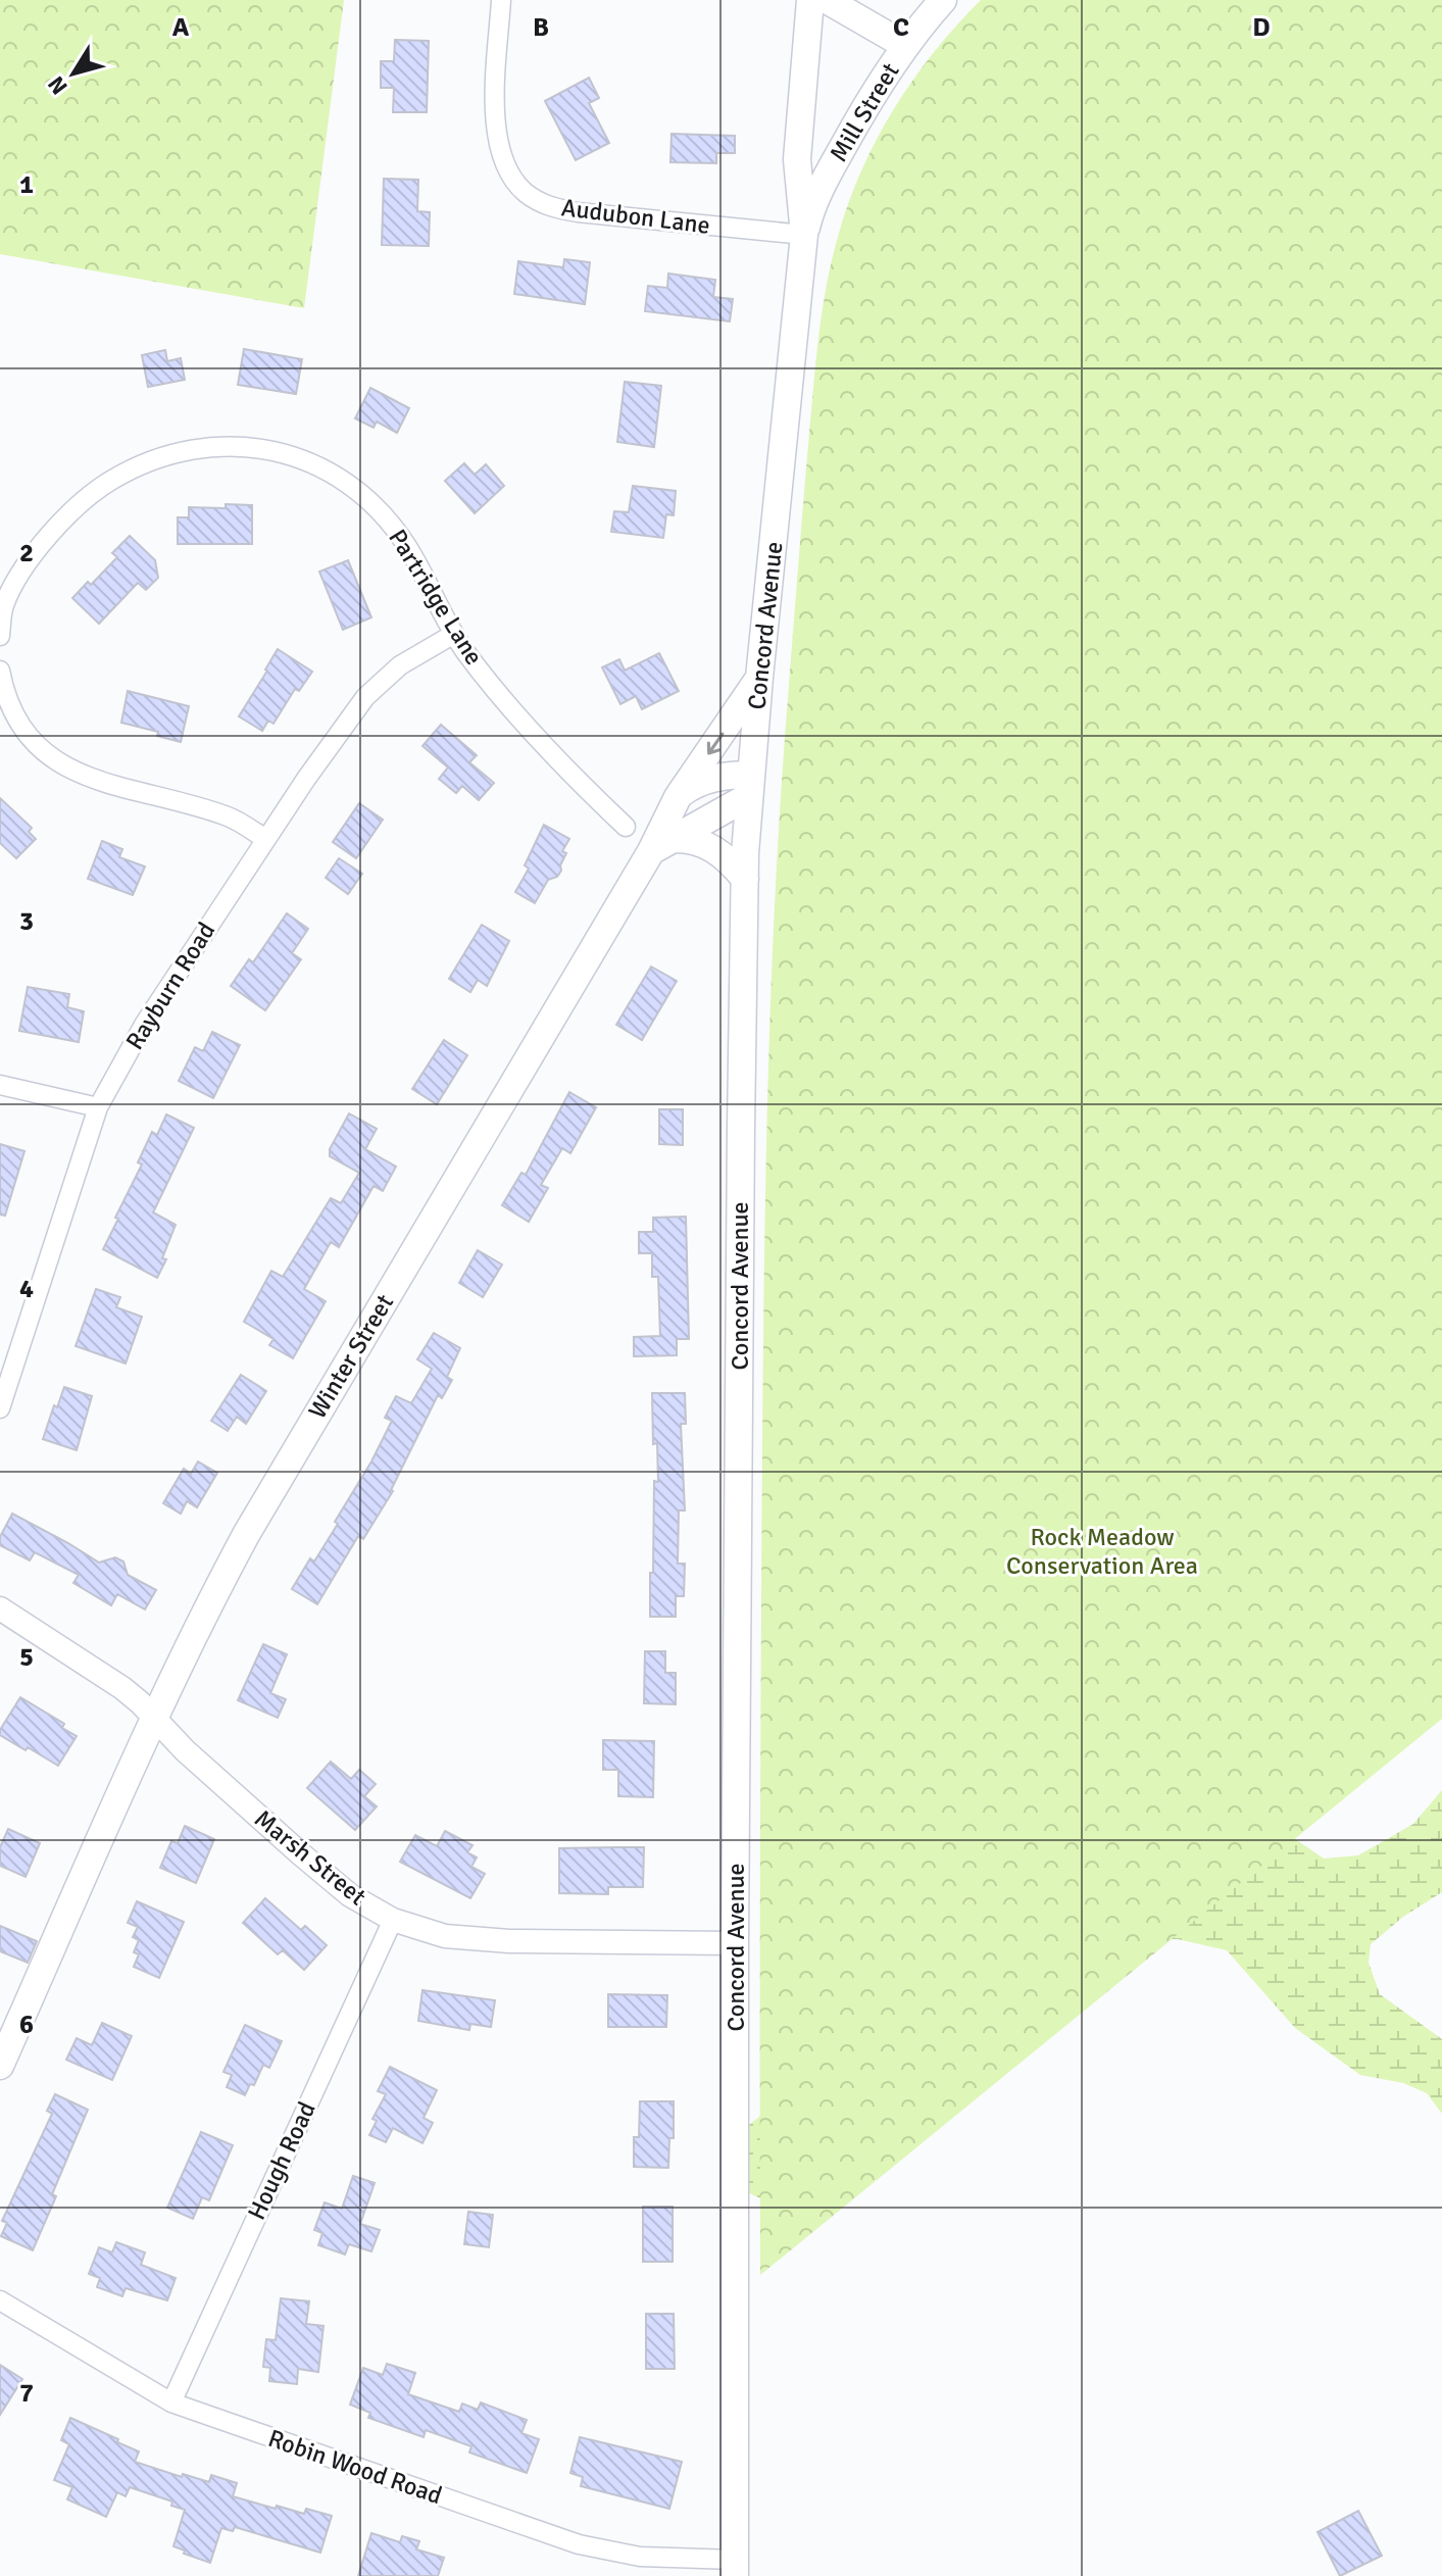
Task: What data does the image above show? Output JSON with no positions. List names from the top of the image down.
{
  "streets": {
    "main road": ["Mill Street", "Concord Avenue", "Winter Street"],
    "street": [
      "Audubon Lane",
      "Partridge Lane",
      "Rayburn Road",
      "Marsh Street",
      "Hough Road",
      "Robin Wood Road"
    ]
  },
  "crossings": [
    ["Mill Street", "Audubon Lane"],
    ["Mill Street", "Concord Avenue"],
    ["Audubon Lane", "Concord Avenue"],
    ["Partridge Lane", "Rayburn Road"],
    ["Concord Avenue", "Winter Street"],
    ["Concord Avenue", "Marsh Street"],
    ["Concord Avenue", "Robin Wood Road"],
    ["Winter Street", "Marsh Street"],
    ["Marsh Street", "Hough Road"],
    ["Hough Road", "Robin Wood Road"]
  ],
  "parks": ["Rock Meadow Conservation Area"],
  "north": "bottom left",
  "grid": {
    "columns": [
      "A",
      "B",
      "C",
      "D"
    ],
    "rows": [
      "1",
      "2",
      "3",
      "4",
      "5",
      "6",
      "7"
    ]
  }
}
